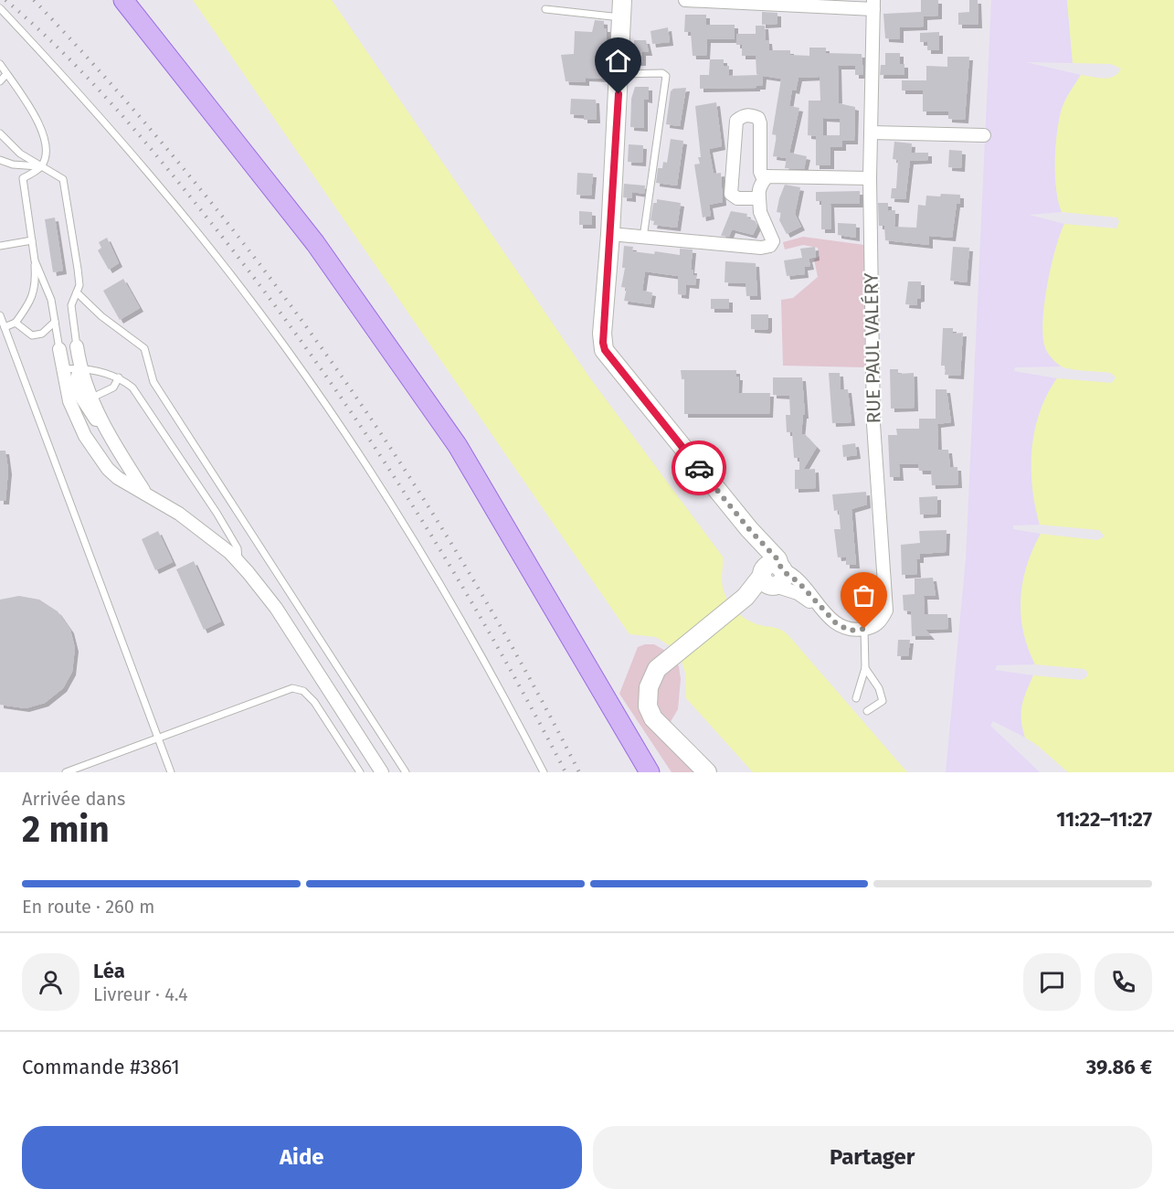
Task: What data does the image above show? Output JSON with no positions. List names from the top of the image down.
{
  "streets": {
    "street": ["RUE PAUL VALÉRY"]
  },
  "page": {
    "heading": ["2 min", "Arrivée dans", "11:22–11:27"],
    "panel": [
      "Léa",
      "Livreur · 4.4",
      "Commande #3861",
      "39.86 €"
    ],
    "bar": "En route · 260 m",
    "buttons": ["Aide", "Partager"]
  }
}
